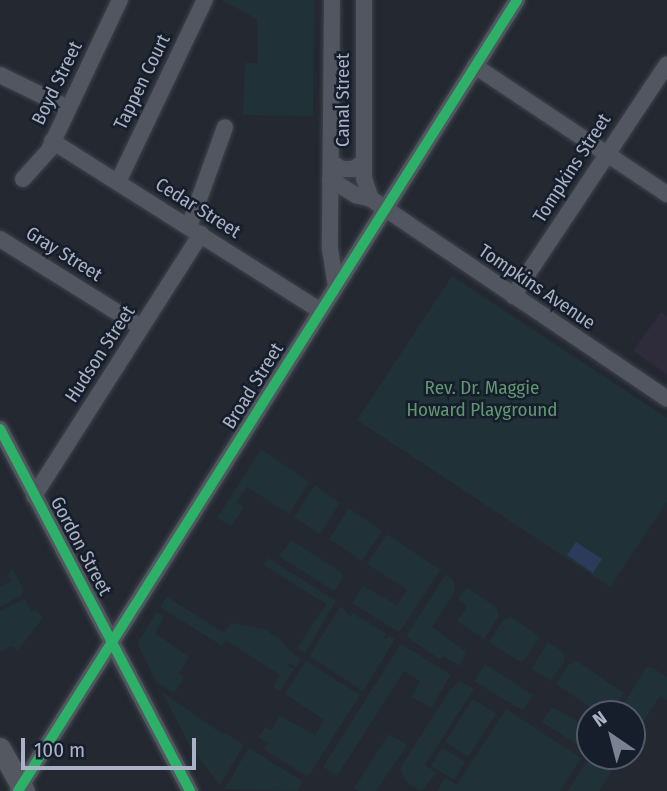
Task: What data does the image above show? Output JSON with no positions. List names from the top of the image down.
{
  "streets": {
    "street": [
      "Tappen Court",
      "Boyd Street",
      "Canal Street",
      "Tompkins Street",
      "Cedar Street",
      "Gray Street",
      "Tompkins Avenue",
      "Hudson Street",
      "Broad Street",
      "Gordon Street"
    ]
  },
  "crossings": [
    ["Tappen Court", "Cedar Street"],
    ["Boyd Street", "Cedar Street"],
    ["Canal Street", "Broad Street"],
    ["Tompkins Street", "Tompkins Avenue"],
    ["Cedar Street", "Hudson Street"],
    ["Cedar Street", "Broad Street"],
    ["Gray Street", "Hudson Street"],
    ["Tompkins Avenue", "Broad Street"],
    ["Hudson Street", "Gordon Street"],
    ["Broad Street", "Gordon Street"]
  ],
  "parks": ["Rev. Dr. Maggie Howard Playground"],
  "scale_bar": "100 m",
  "north": "top left"
}
